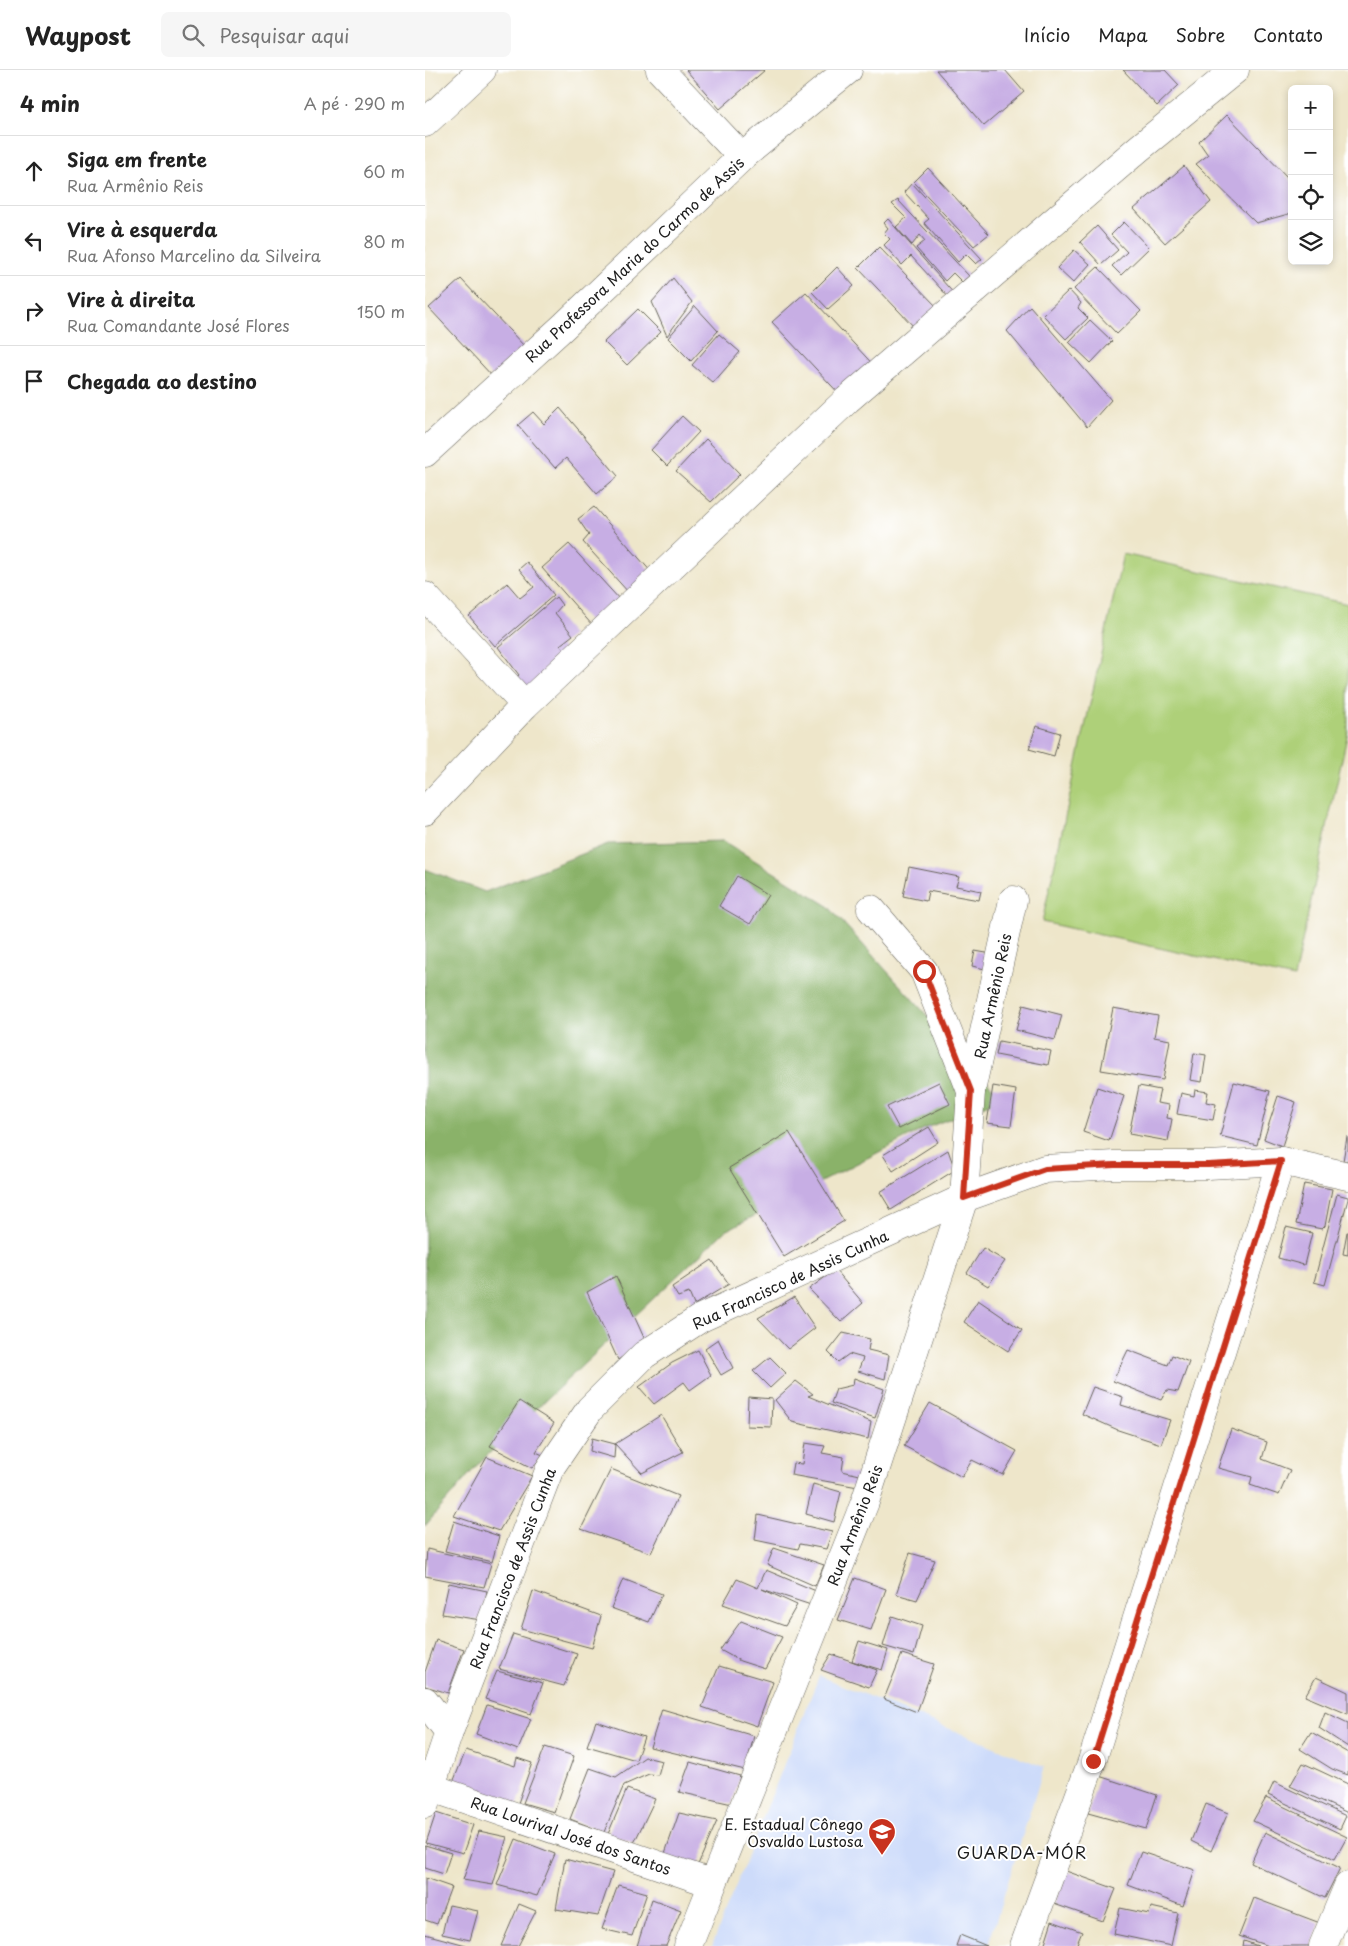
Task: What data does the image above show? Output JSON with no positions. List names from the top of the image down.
{
  "streets": {
    "street": [
      "Rua Professora Maria do Carmo de Assis",
      "Rua Armênio Reis",
      "Rua Francisco de Assis Cunha",
      "Rua Lourival José dos Santos"
    ]
  },
  "crossings": [
    ["Rua Armênio Reis", "Rua Francisco de Assis Cunha"],
    ["Rua Armênio Reis", "Rua Lourival José dos Santos"],
    ["Rua Francisco de Assis Cunha", "Rua Lourival José dos Santos"]
  ],
  "districts": ["GUARDA-MÓR"],
  "places": {
    "school or university": ["E. Estadual Cônego Osvaldo Lustosa"]
  },
  "page": {
    "header": "Waypost",
    "search": "Pesquisar aqui",
    "nav": [
      "Início",
      "Mapa",
      "Sobre",
      "Contato"
    ],
    "heading": ["4 min", "A pé · 290 m"],
    "map_buttons": ["+", "−"],
    "list": [
      ["Siga em frente", "Rua Armênio Reis", "60 m"],
      ["Vire à esquerda", "Rua Afonso Marcelino da Silveira", "80 m"],
      ["Vire à direita", "Rua Comandante José Flores", "150 m"],
      "Chegada ao destino"
    ]
  }
}
